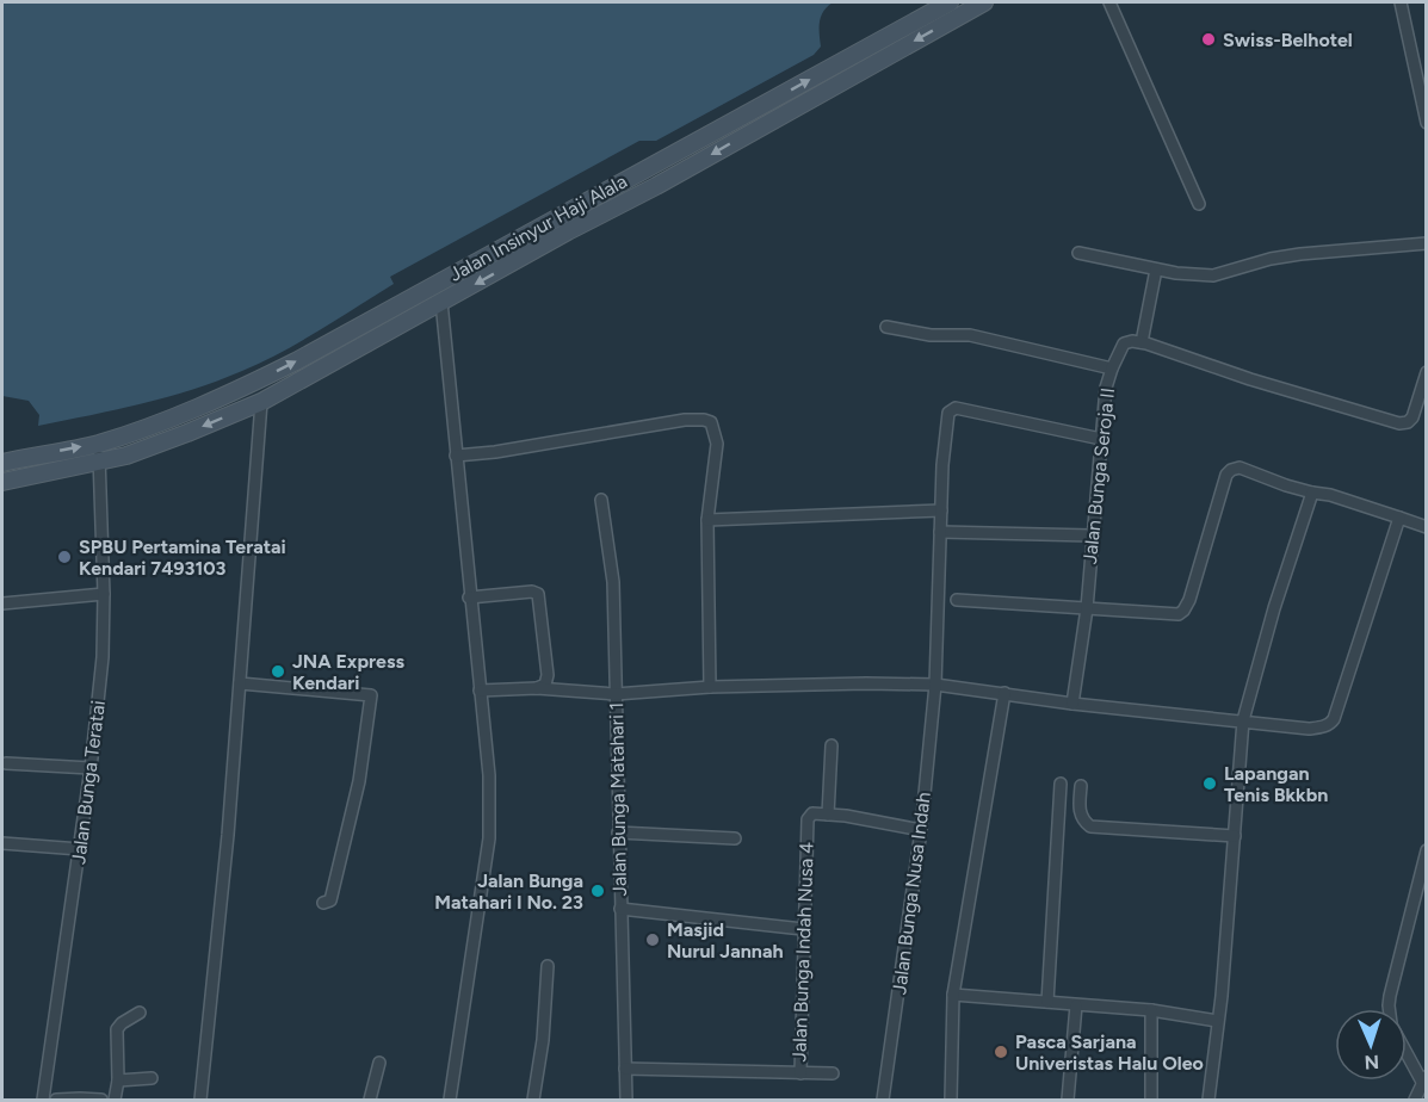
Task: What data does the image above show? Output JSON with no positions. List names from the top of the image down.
{
  "streets": {
    "main road": ["Jalan Insinyur Haji Alala"],
    "street": [
      "Jalan Bunga Seroja II",
      "Jalan Bunga Teratai",
      "Jalan Bunga Matahari 1",
      "Jalan Bunga Nusa Indah",
      "Jalan Bunga Indah Nusa 4"
    ]
  },
  "crossings": [
    ["Jalan Insinyur Haji Alala", "Jalan Bunga Teratai"],
    ["Jalan Bunga Seroja II", "Jalan Bunga Nusa Indah"]
  ],
  "places": [
    "Swiss-Belhotel",
    "SPBU Pertamina Teratai Kendari 7493103",
    "JNA Express Kendari",
    "Lapangan Tenis Bkkbn",
    "Jalan Bunga Matahari I No. 23",
    "Masjid Nurul Jannah",
    "Pasca Sarjana Univeristas Halu Oleo"
  ],
  "north": "bottom"
}
